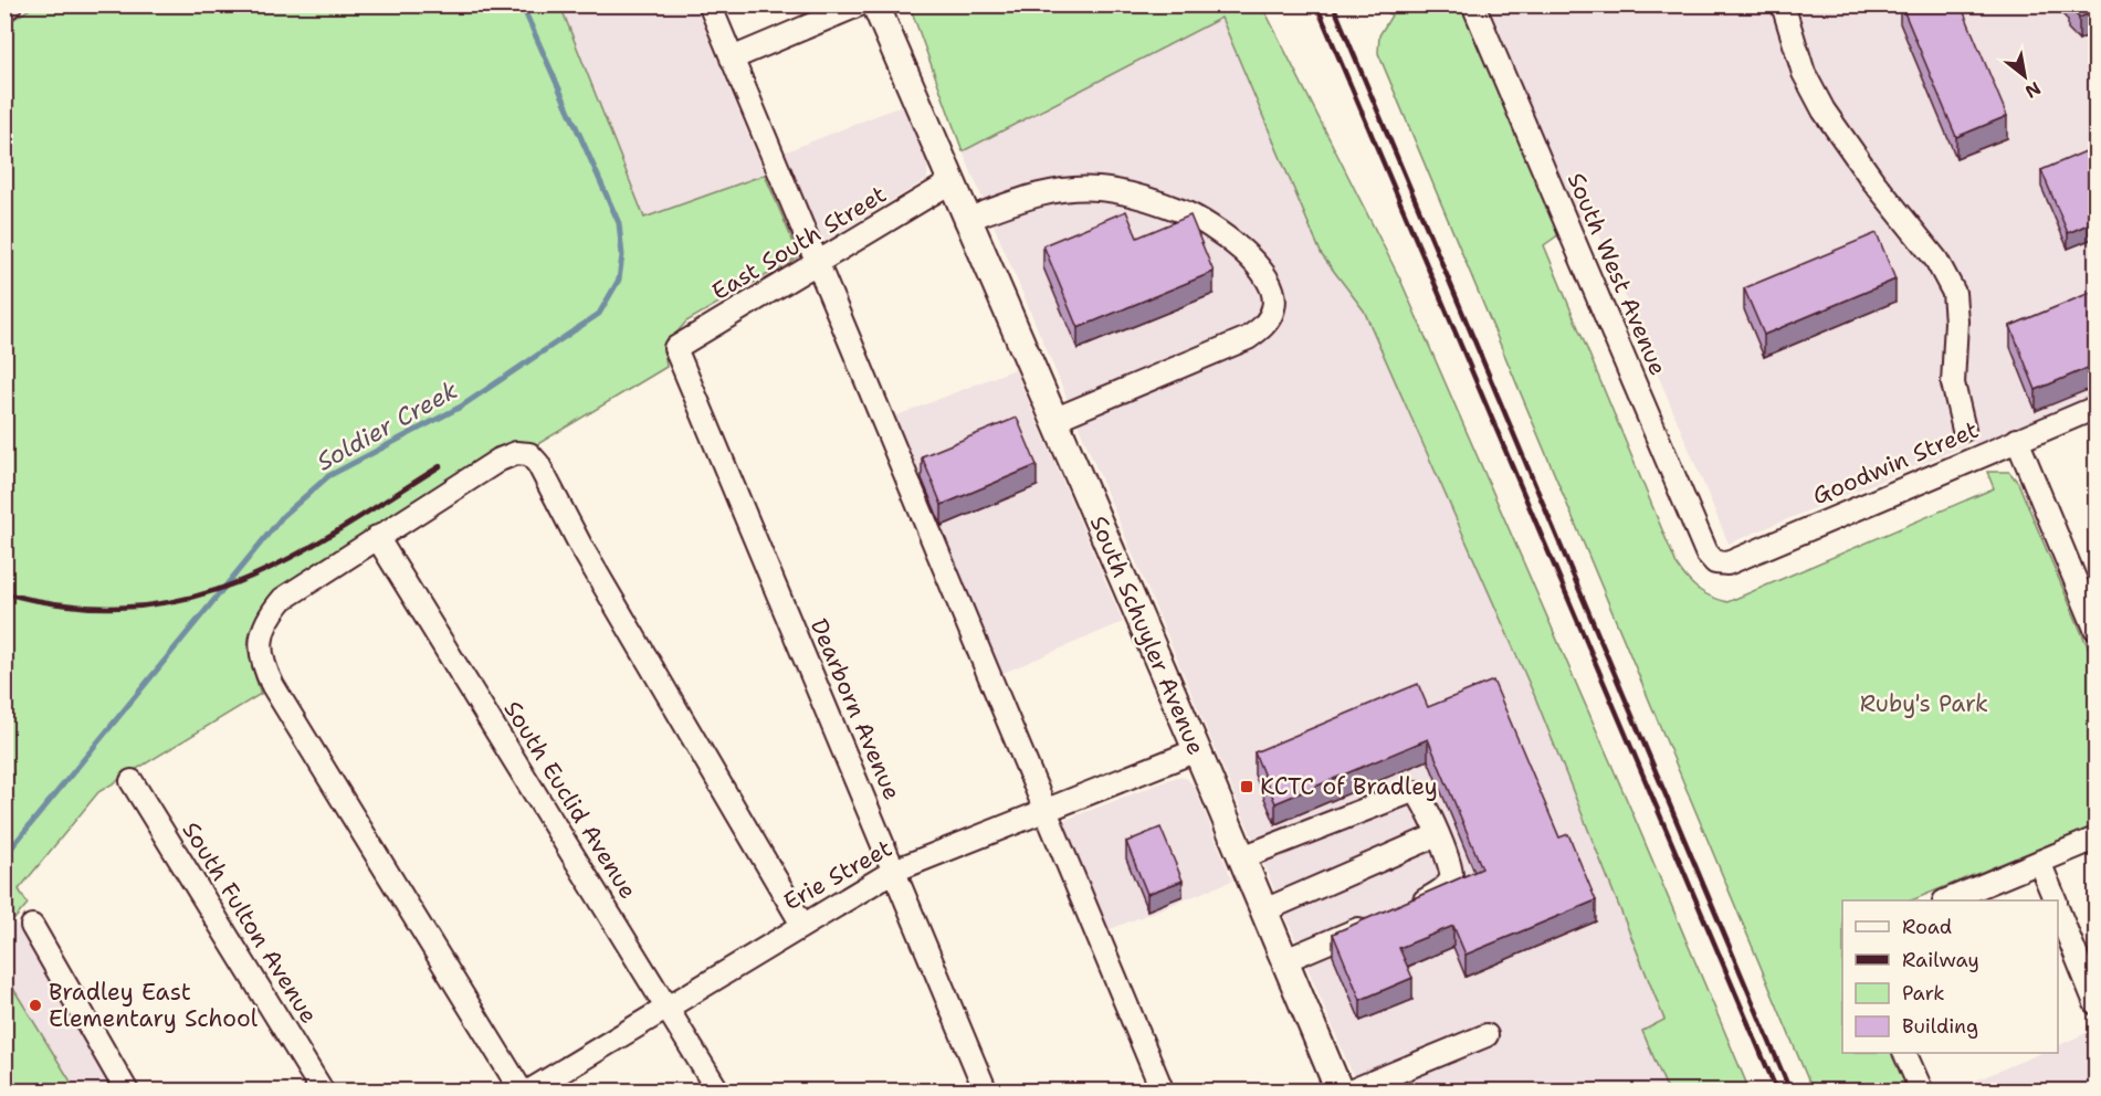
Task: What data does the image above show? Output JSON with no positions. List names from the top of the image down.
{
  "streets": {
    "main road": ["South Schuyler Avenue"],
    "street": [
      "East South Street",
      "South West Avenue",
      "Goodwin Street",
      "Dearborn Avenue",
      "South Euclid Avenue",
      "Erie Street",
      "South Fulton Avenue"
    ]
  },
  "crossings": [
    ["East South Street", "South Schuyler Avenue"],
    ["East South Street", "Dearborn Avenue"],
    ["South West Avenue", "Goodwin Street"],
    ["South Schuyler Avenue", "Erie Street"],
    ["Dearborn Avenue", "Erie Street"],
    ["South Euclid Avenue", "Erie Street"]
  ],
  "water": ["Soldier Creek"],
  "parks": ["Ruby's Park"],
  "places": {
    "transit": ["KCTC of Bradley"],
    "other": ["Bradley East Elementary School"]
  },
  "legend": [
    "Road",
    "Railway",
    "Park",
    "Building"
  ],
  "north": "bottom right"
}
